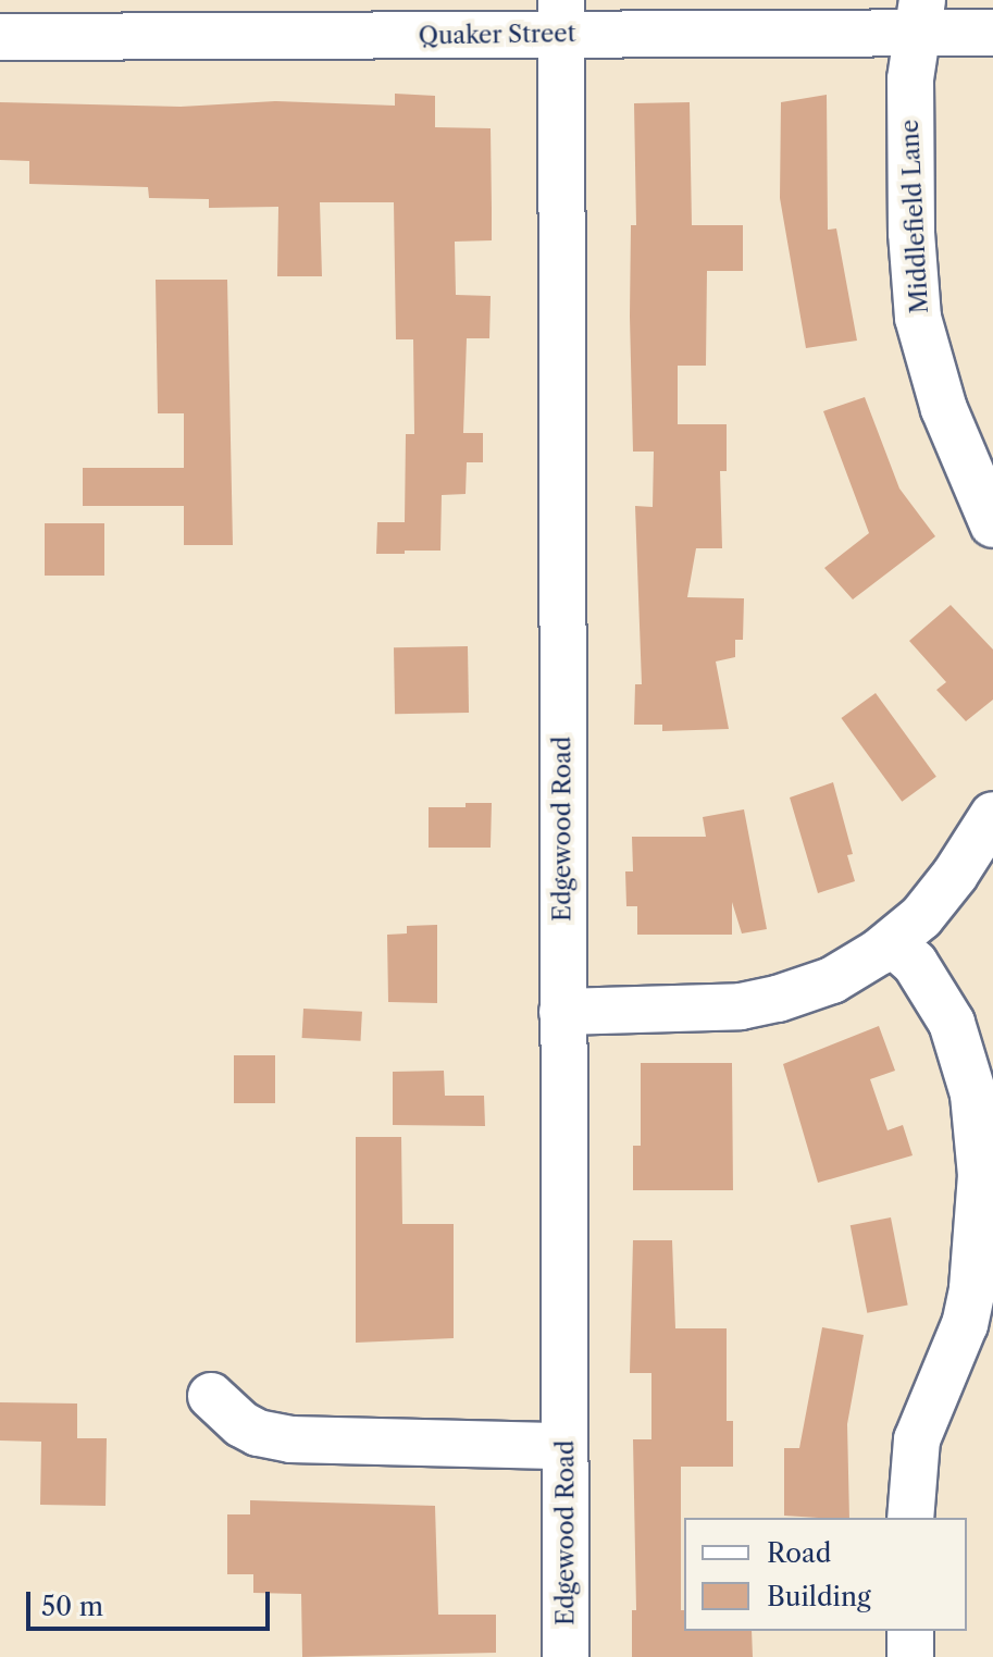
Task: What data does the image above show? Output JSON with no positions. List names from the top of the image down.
{
  "streets": {
    "street": ["Quaker Street", "Middlefield Lane", "Edgewood Road"]
  },
  "crossings": [
    ["Quaker Street", "Middlefield Lane"],
    ["Quaker Street", "Edgewood Road"]
  ],
  "legend": ["Road", "Building"],
  "scale_bar": "50 m"
}
